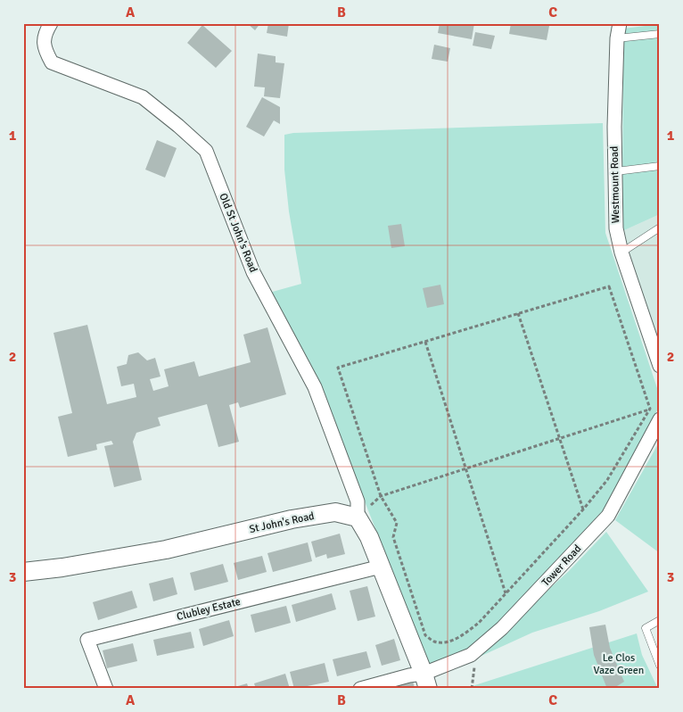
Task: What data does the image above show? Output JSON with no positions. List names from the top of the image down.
{
  "streets": {
    "main road": ["St John's Road"],
    "street": [
      "Westmount Road",
      "Old St John's Road",
      "Tower Road",
      "Clubley Estate"
    ]
  },
  "crossings": [
    ["Old St John's Road", "St John's Road"]
  ],
  "parks": ["Le Clos Vaze Green"],
  "grid": {
    "columns": ["A", "B", "C"],
    "rows": ["1", "2", "3"]
  }
}
